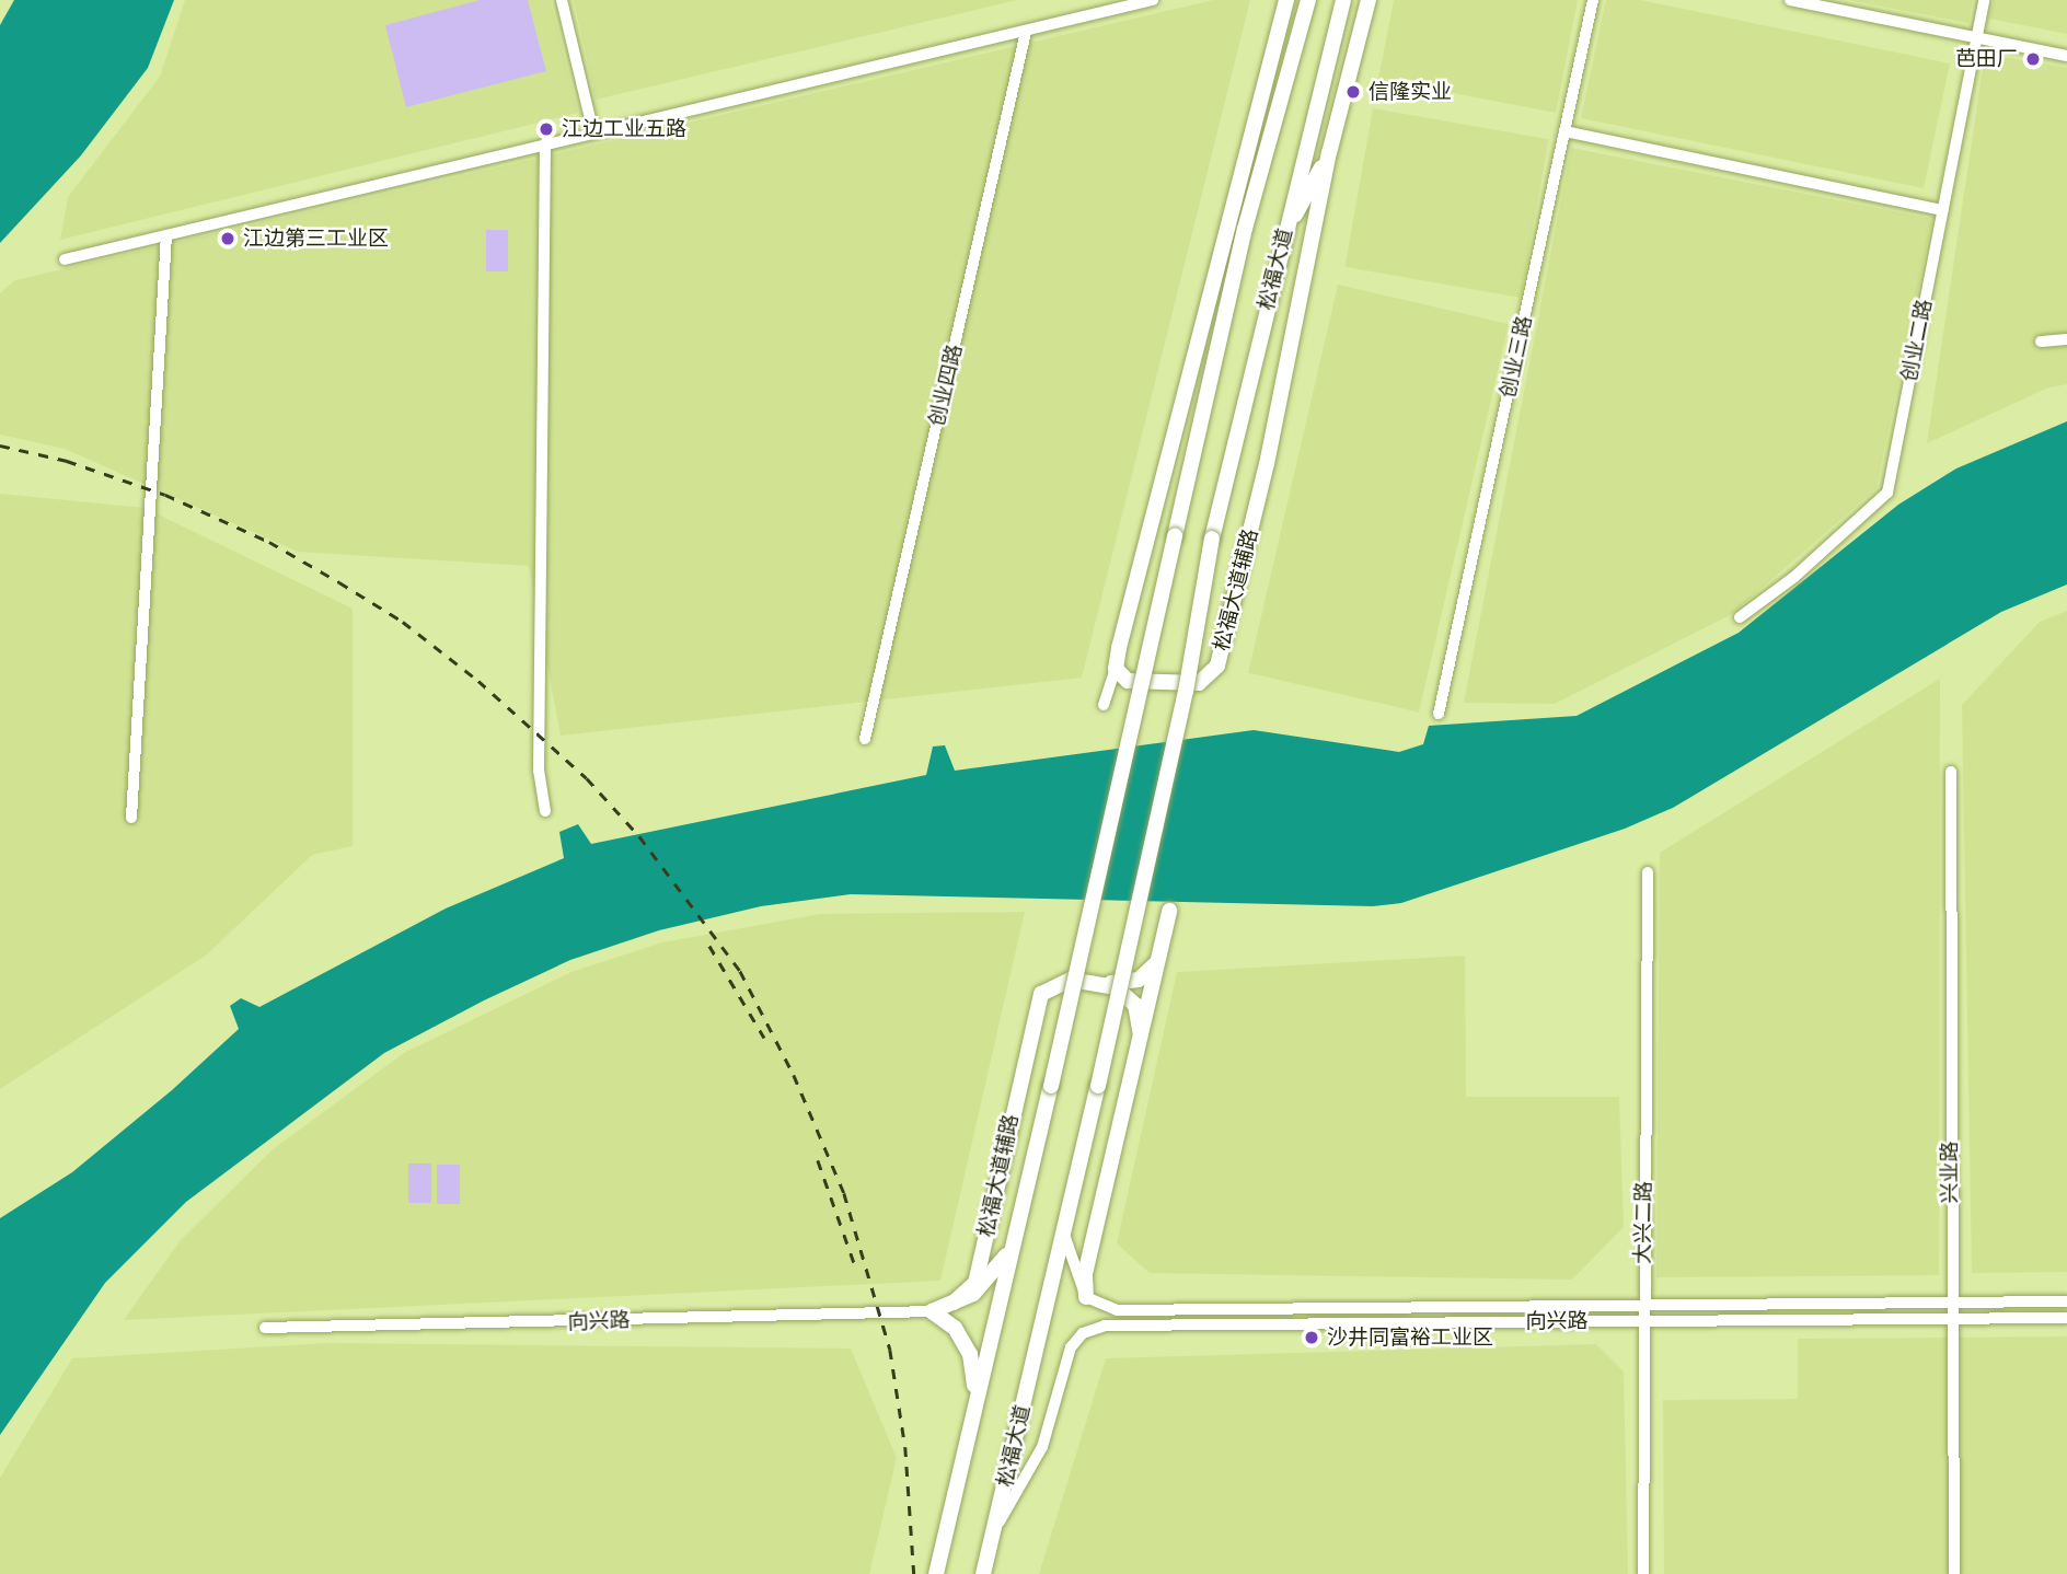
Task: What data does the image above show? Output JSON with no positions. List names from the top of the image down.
{
  "streets": {
    "main road": ["松福大道", "松福大道辅路"],
    "street": [
      "创业二路",
      "创业三路",
      "创业四路",
      "兴业路",
      "大兴二路",
      "向兴路"
    ]
  },
  "crossings": [
    ["松福大道", "向兴路"],
    ["兴业路", "向兴路"],
    ["大兴二路", "向兴路"]
  ],
  "places": [
    "芭田厂",
    "信隆实业",
    "江边工业五路",
    "江边第三工业区",
    "沙井同富裕工业区"
  ]
}
